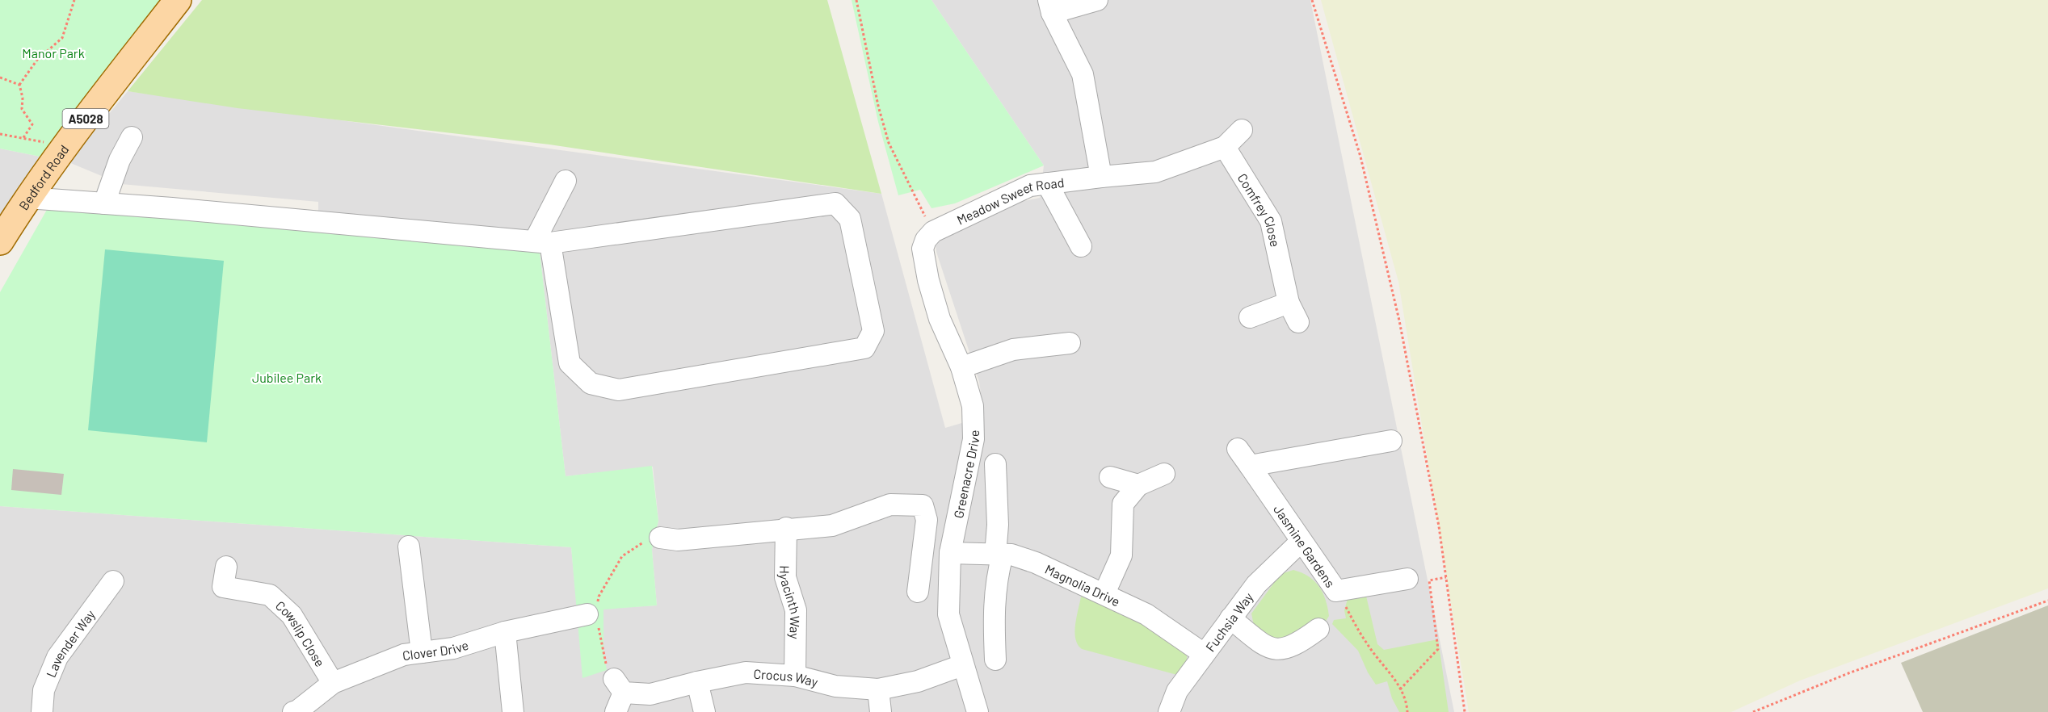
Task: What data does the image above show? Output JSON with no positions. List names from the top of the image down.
{
  "streets": {
    "main road": ["A5028", "Bedford Road"],
    "street": [
      "Meadow Sweet Road",
      "Comfrey Close",
      "Greenacre Drive",
      "Jasmine Gardens",
      "Magnolia Drive",
      "Hyacinth Way",
      "Fuchsia Way",
      "Cowslip Close",
      "Lavender Way",
      "Clover Drive",
      "Crocus Way"
    ]
  },
  "crossings": [
    ["Meadow Sweet Road", "Comfrey Close"],
    ["Meadow Sweet Road", "Greenacre Drive"],
    ["Greenacre Drive", "Magnolia Drive"],
    ["Greenacre Drive", "Crocus Way"],
    ["Jasmine Gardens", "Fuchsia Way"],
    ["Magnolia Drive", "Fuchsia Way"],
    ["Hyacinth Way", "Crocus Way"],
    ["Cowslip Close", "Clover Drive"]
  ],
  "parks": ["Manor Park", "Jubilee Park"]
}
